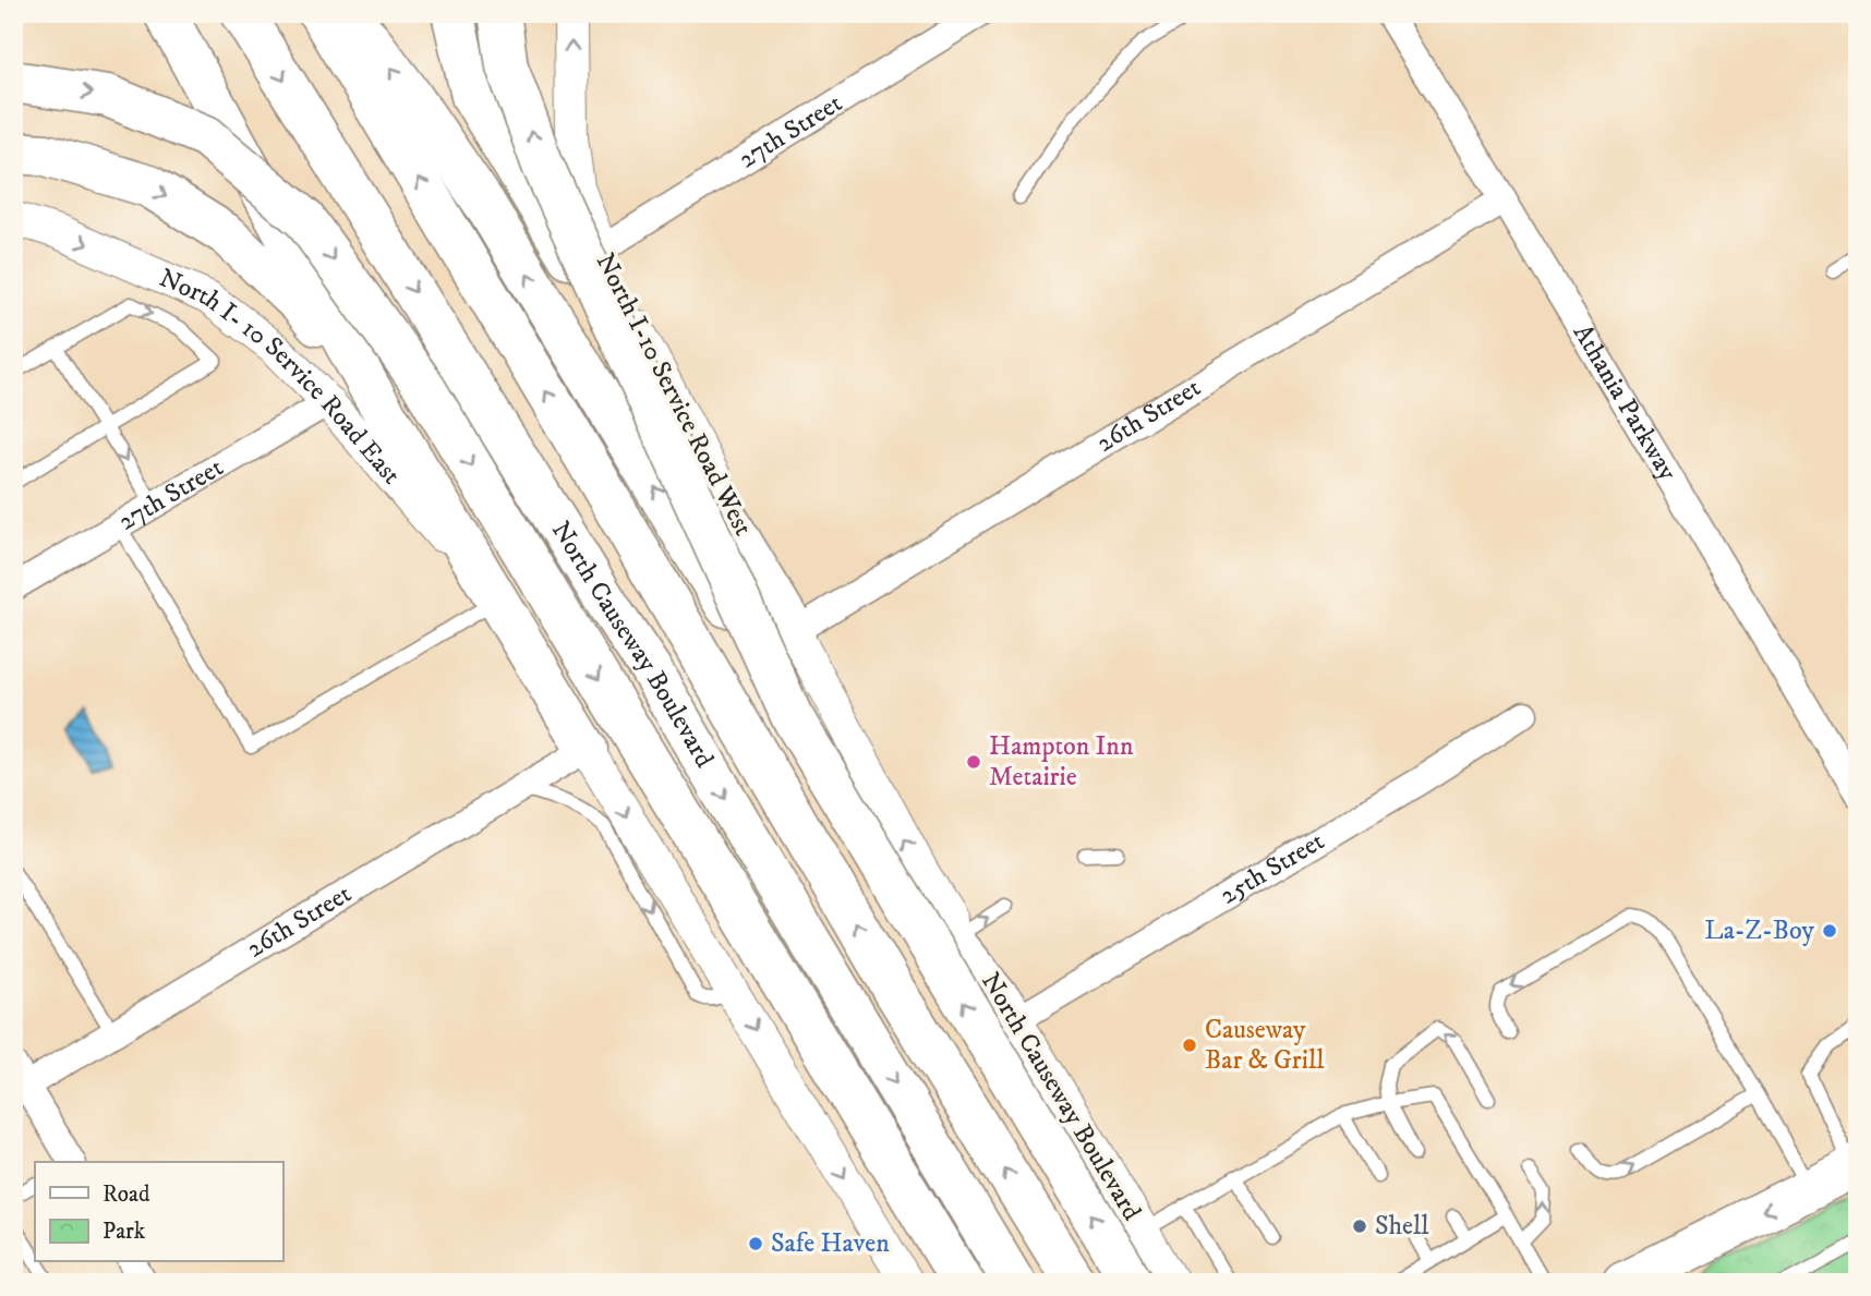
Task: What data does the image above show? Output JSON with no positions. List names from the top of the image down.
{
  "streets": {
    "main road": ["North Causeway Boulevard"],
    "street": [
      "27th Street",
      "North I- 10 Service Road East",
      "North I-10 Service Road West",
      "Athania Parkway",
      "26th Street",
      "25th Street"
    ]
  },
  "crossings": [
    ["27th Street", "North I- 10 Service Road East"],
    ["27th Street", "North I-10 Service Road West"],
    ["North I-10 Service Road West", "26th Street"],
    ["North I-10 Service Road West", "North Causeway Boulevard"],
    ["Athania Parkway", "26th Street"],
    ["26th Street", "North Causeway Boulevard"],
    ["North Causeway Boulevard", "25th Street"]
  ],
  "one_way": ["North I- 10 Service Road East", "North I-10 Service Road West"],
  "places": [
    "Hampton Inn Metairie",
    "La-Z-Boy",
    "Causeway Bar & Grill",
    "Shell",
    "Safe Haven"
  ],
  "legend": ["Road", "Park"]
}
